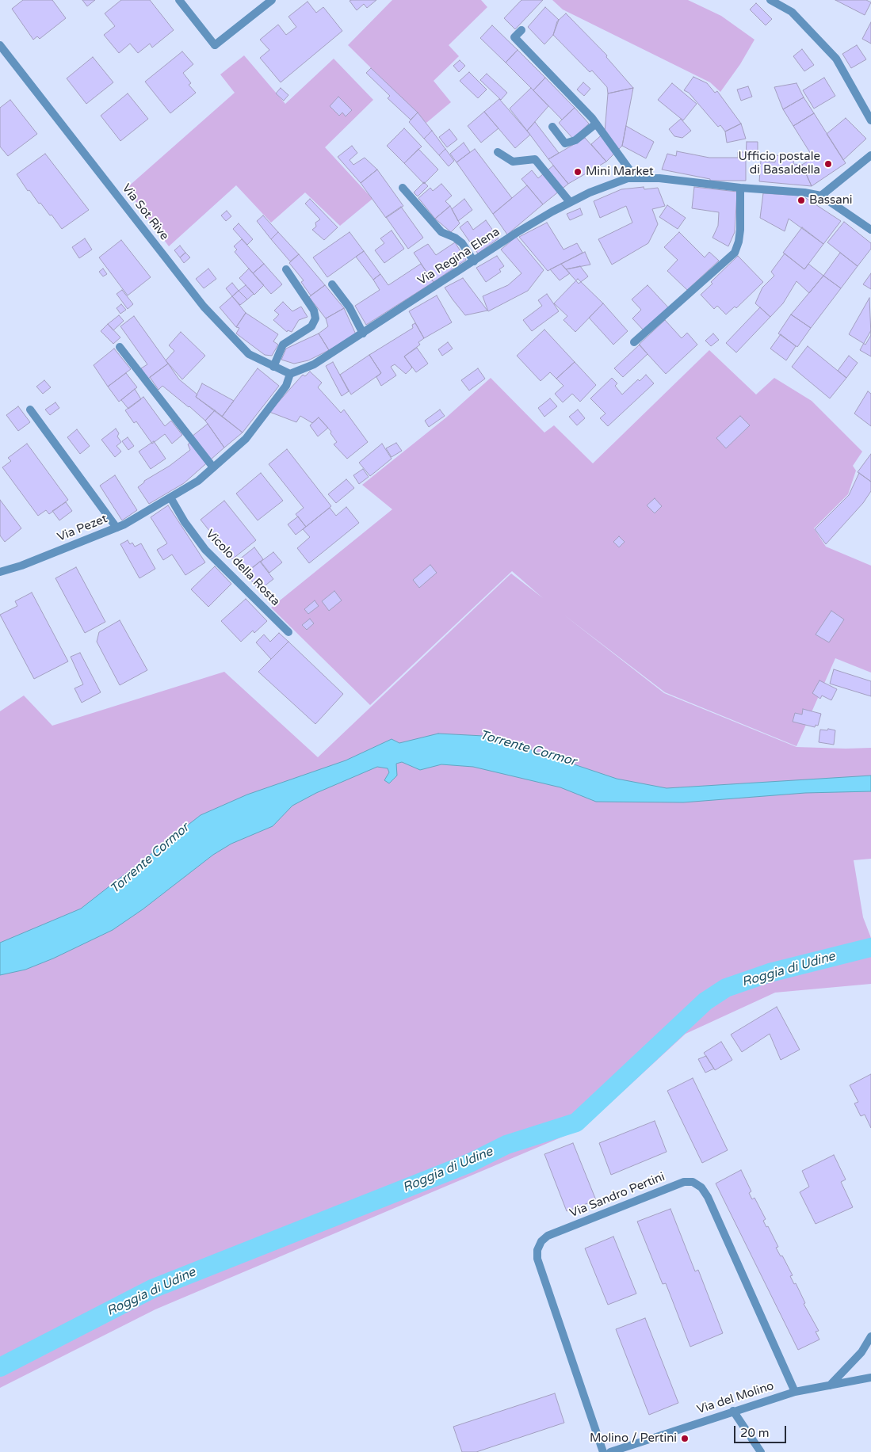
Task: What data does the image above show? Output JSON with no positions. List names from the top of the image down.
{
  "streets": {
    "street": [
      "Via Sot Rive",
      "Via Regina Elena",
      "Via Pezet",
      "Vicolo della Rosta",
      "Via Sandro Pertini",
      "Via del Molino"
    ]
  },
  "crossings": [
    ["Via Sot Rive", "Via Regina Elena"],
    ["Via Pezet", "Vicolo della Rosta"],
    ["Via Sandro Pertini", "Via del Molino"]
  ],
  "water": ["Torrente Cormor", "Roggia di Udine"],
  "places": [
    "Ufficio postale di Basaldella",
    "Mini Market",
    "Bassani",
    "Molino / Pertini"
  ],
  "scale_bar": "20 m"
}
